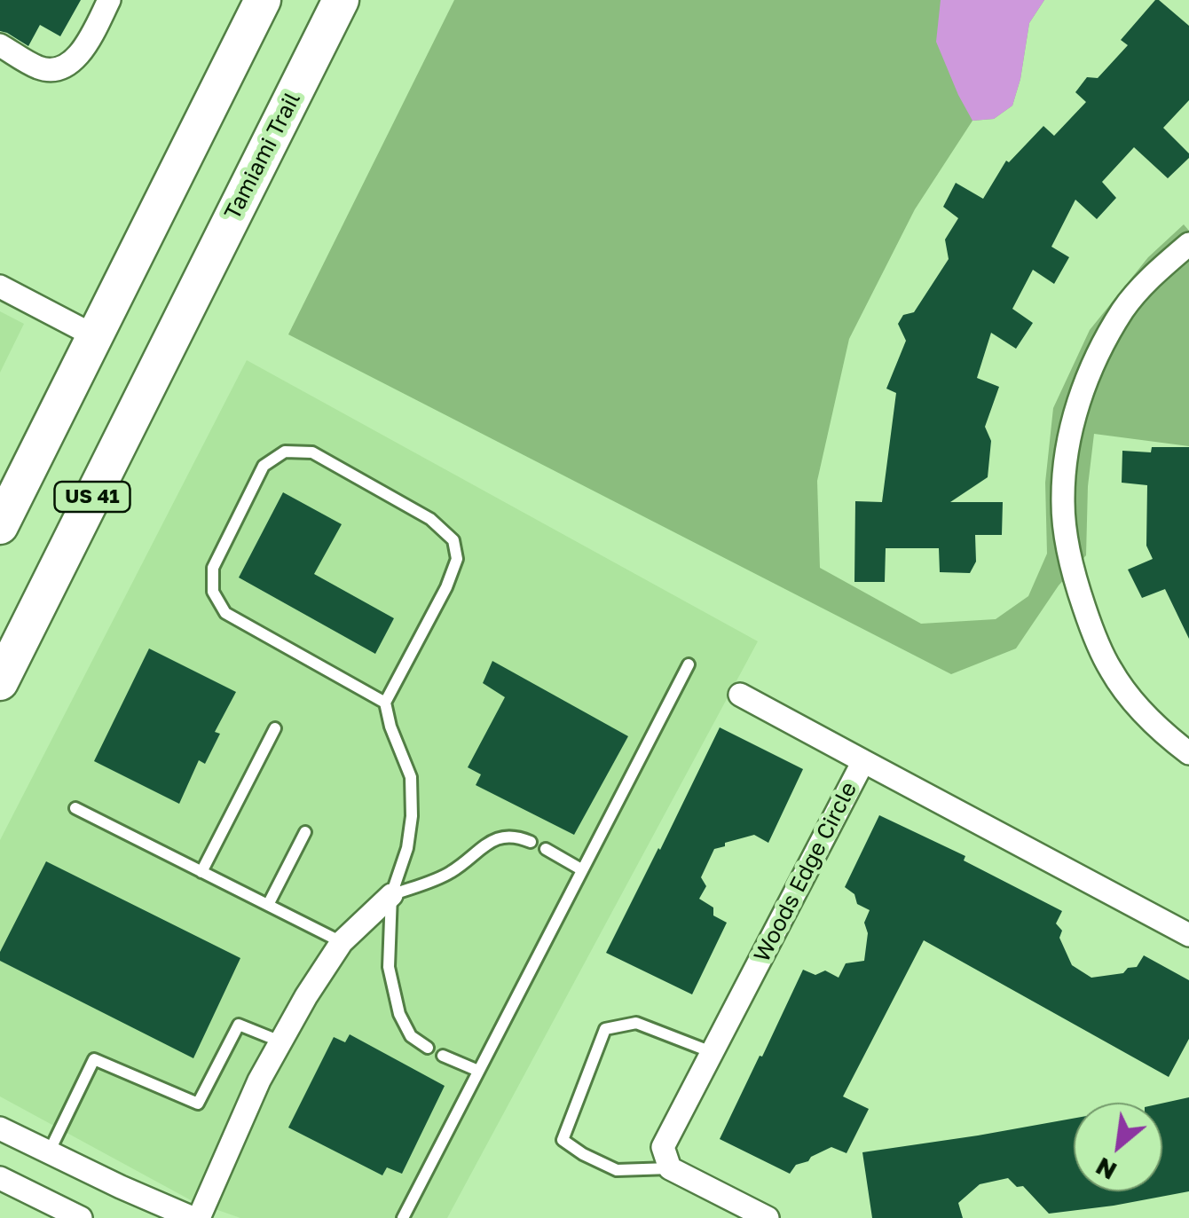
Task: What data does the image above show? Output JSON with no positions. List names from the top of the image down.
{
  "streets": {
    "main road": ["Tamiami Trail", "US 41"],
    "street": ["Woods Edge Circle"]
  },
  "north": "bottom left"
}
